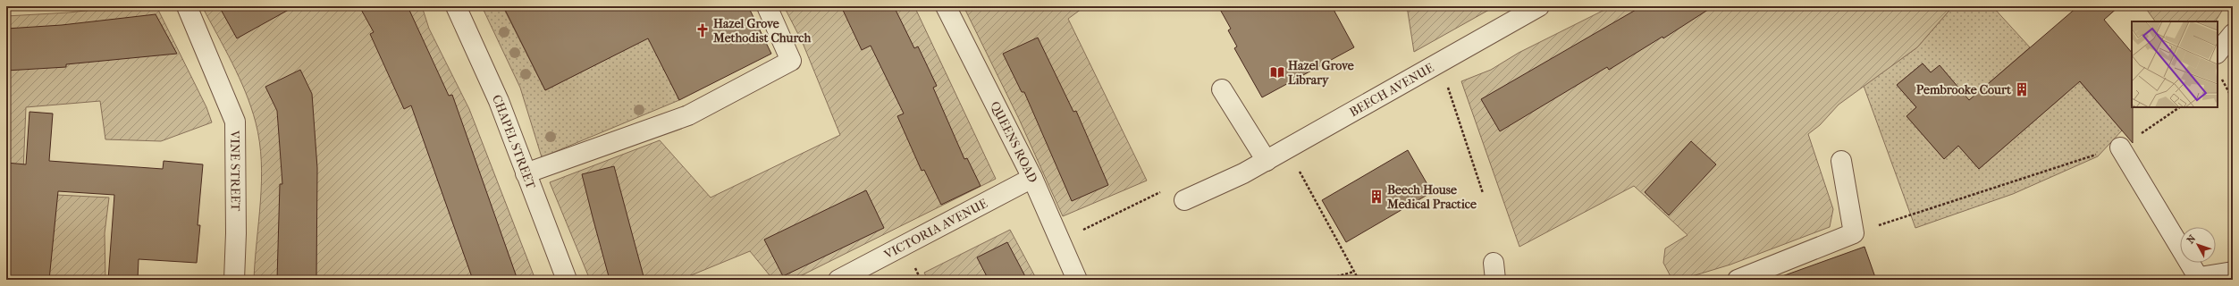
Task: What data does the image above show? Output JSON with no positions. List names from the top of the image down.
{
  "streets": {
    "street": [
      "BEECH AVENUE",
      "CHAPEL STREET",
      "QUEENS ROAD",
      "VINE STREET",
      "VICTORIA AVENUE"
    ]
  },
  "crossings": [
    ["QUEENS ROAD", "VICTORIA AVENUE"]
  ],
  "places": {
    "church": ["Hazel Grove Methodist Church"],
    "library": ["Hazel Grove Library"],
    "building": ["Pembrooke Court", "Beech House Medical Practice"]
  },
  "north": "top left"
}
